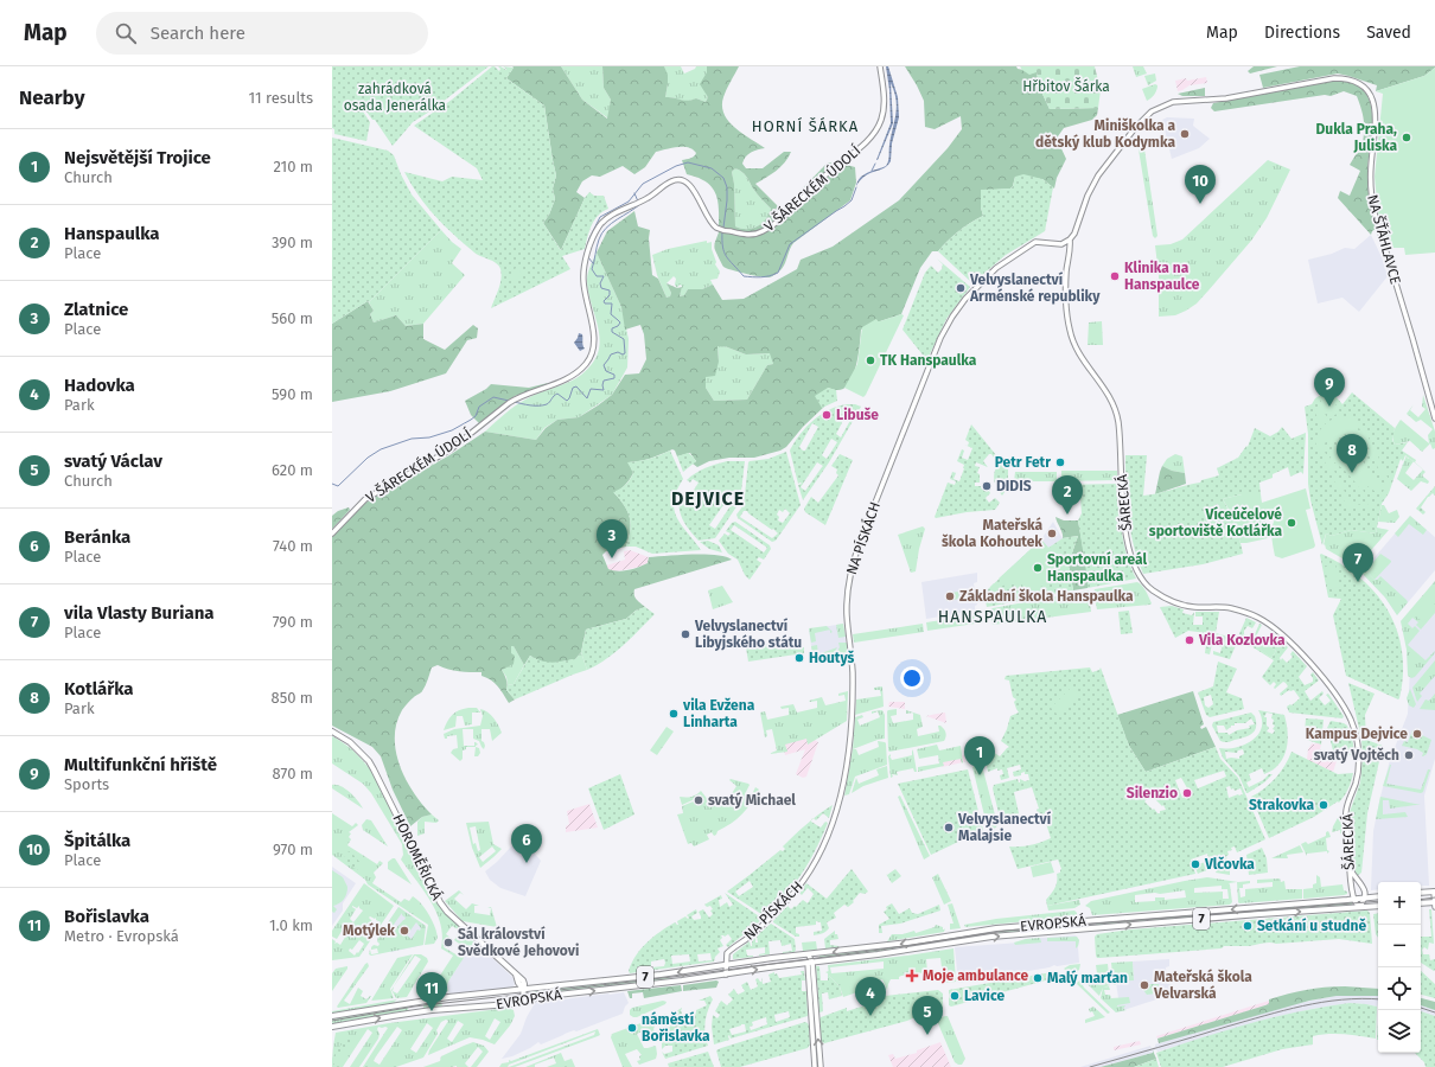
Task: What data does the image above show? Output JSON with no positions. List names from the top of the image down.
{
  "streets": {
    "main road": ["HOROMĚŘICKÁ", "7", "EVROPSKÁ"],
    "street": [
      "V ŠÁRECKÉM ÚDOLÍ",
      "NA ŠŤÁHLAVCE",
      "ŠÁRECKÁ",
      "NA PÍSKÁCH"
    ]
  },
  "crossings": [
    ["NA ŠŤÁHLAVCE", "ŠÁRECKÁ"],
    ["ŠÁRECKÁ", "NA PÍSKÁCH"],
    ["ŠÁRECKÁ", "EVROPSKÁ"],
    ["NA PÍSKÁCH", "EVROPSKÁ"],
    ["HOROMĚŘICKÁ", "EVROPSKÁ"]
  ],
  "districts": ["HORNÍ ŠÁRKA", "DEJVICE", "HANSPAULKA"],
  "parks": ["Hřbitov Šárka", "zahrádková osada Jenerálka"],
  "places": {
    "other": [
      "Miniškolka a dětský klub Kodymka",
      "Dukla Praha, Juliska",
      "Klinika na Hanspaulce",
      "Velvyslanectví Arménské republiky",
      "TK Hanspaulka",
      "Libuše",
      "Petr Fetr",
      "DIDIS",
      "Víceúčelové sportoviště Kotlářka",
      "Mateřská škola Kohoutek",
      "Sportovní areál Hanspaulka",
      "Základní škola Hanspaulka",
      "Velvyslanectví Libyjského státu",
      "Vila Kozlovka",
      "Houtyš",
      "vila Evžena Linharta",
      "Kampus Dejvice",
      "svatý Vojtěch",
      "Silenzio",
      "svatý Michael",
      "Strakovka",
      "Velvyslanectví Malajsie",
      "Vlčovka",
      "Setkání u studně",
      "Motýlek",
      "Sál království Svědkové Jehovovi",
      "Malý marťan",
      "Mateřská škola Velvarská",
      "Lavice",
      "náměstí Bořislavka"
    ],
    "health": ["Moje ambulance"]
  },
  "page": {
    "header": "Map",
    "search": "Search here",
    "nav": ["Map", "Directions", "Saved"],
    "heading": ["Nearby", "11 results"],
    "list": [
      {
        "mark": "1",
        "name": "Nejsvětější Trojice",
        "note": "Church",
        "value": "210 m"
      },
      {
        "mark": "2",
        "name": "Hanspaulka",
        "note": "Place",
        "value": "390 m"
      },
      {
        "mark": "3",
        "name": "Zlatnice",
        "note": "Place",
        "value": "560 m"
      },
      {
        "mark": "4",
        "name": "Hadovka",
        "note": "Park",
        "value": "590 m"
      },
      {
        "mark": "5",
        "name": "svatý Václav",
        "note": "Church",
        "value": "620 m"
      },
      {
        "mark": "6",
        "name": "Beránka",
        "note": "Place",
        "value": "740 m"
      },
      {
        "mark": "7",
        "name": "vila Vlasty Buriana",
        "note": "Place",
        "value": "790 m"
      },
      {
        "mark": "8",
        "name": "Kotlářka",
        "note": "Park",
        "value": "850 m"
      },
      {
        "mark": "9",
        "name": "Multifunkční hřiště",
        "note": "Sports",
        "value": "870 m"
      },
      {
        "mark": "10",
        "name": "Špitálka",
        "note": "Place",
        "value": "970 m"
      },
      {
        "mark": "11",
        "name": "Bořislavka",
        "note": "Metro · Evropská",
        "value": "1.0 km"
      }
    ],
    "pins": [
      "10",
      "9",
      "8",
      "2",
      "3",
      "7",
      "1",
      "6",
      "11",
      "4",
      "5"
    ],
    "map_buttons": ["+", "−"]
  }
}
